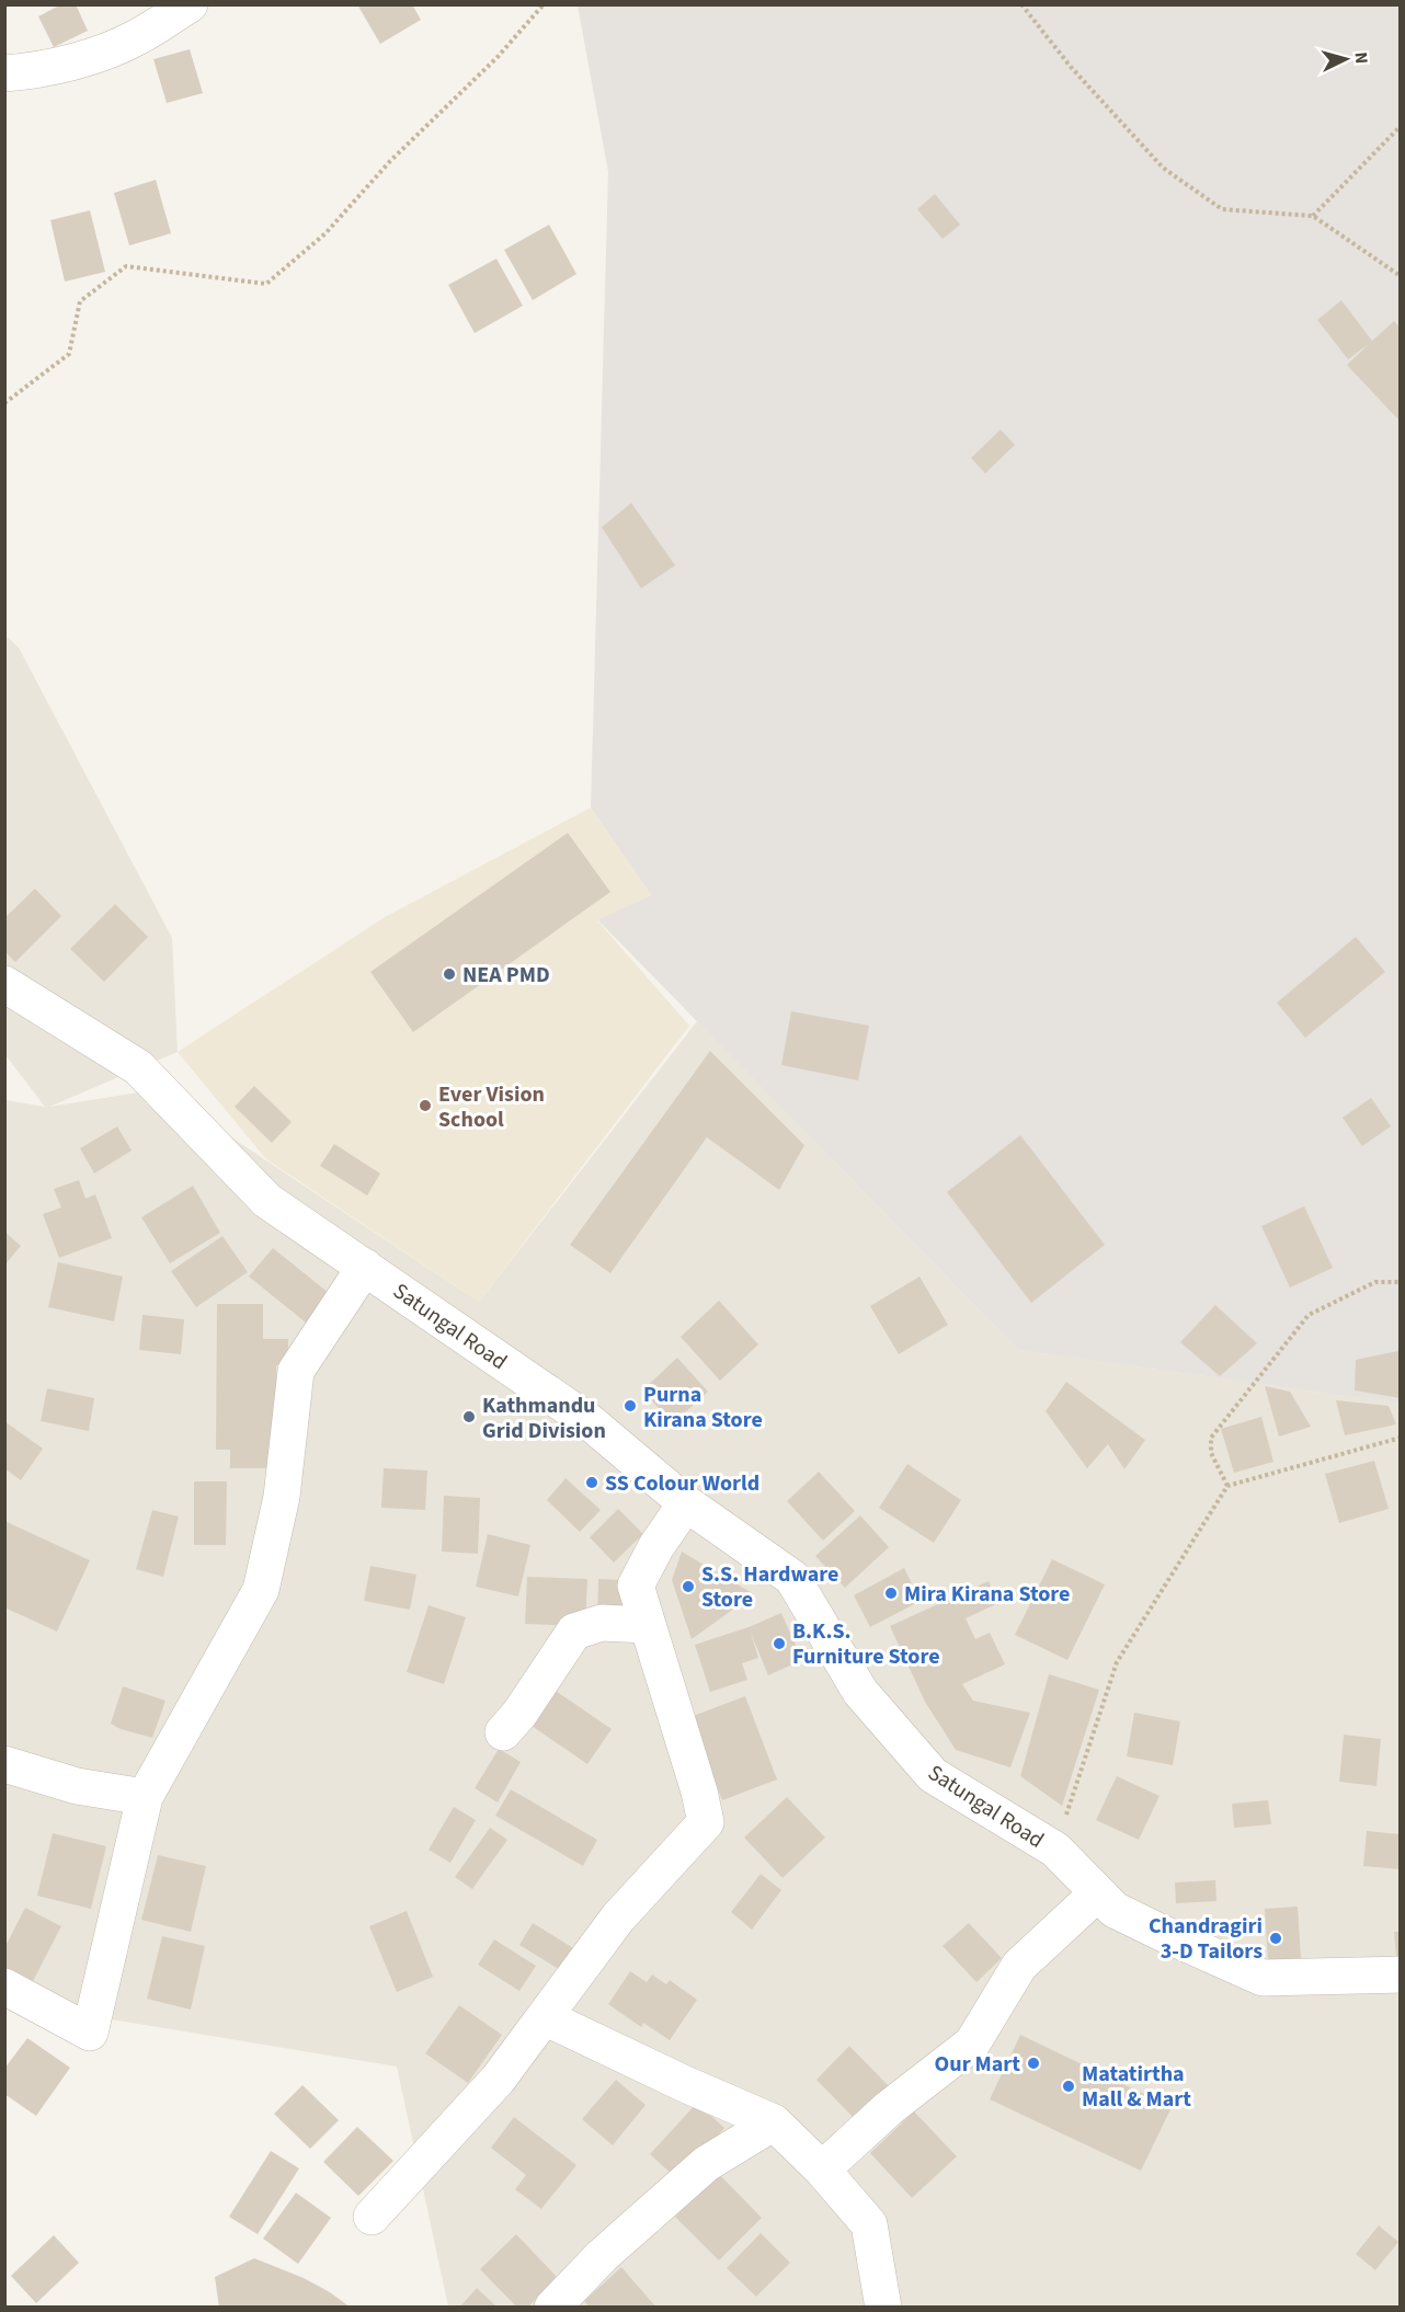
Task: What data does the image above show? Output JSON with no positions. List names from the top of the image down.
{
  "streets": {
    "street": ["Satungal Road"]
  },
  "places": [
    "NEA PMD",
    "Ever Vision School",
    "Purna Kirana Store",
    "Kathmandu Grid Division",
    "SS Colour World",
    "S.S. Hardware Store",
    "Mira Kirana Store",
    "B.K.S. Furniture Store",
    "Chandragiri 3-D Tailors",
    "Our Mart",
    "Matatirtha Mall & Mart"
  ],
  "north": "right"
}
